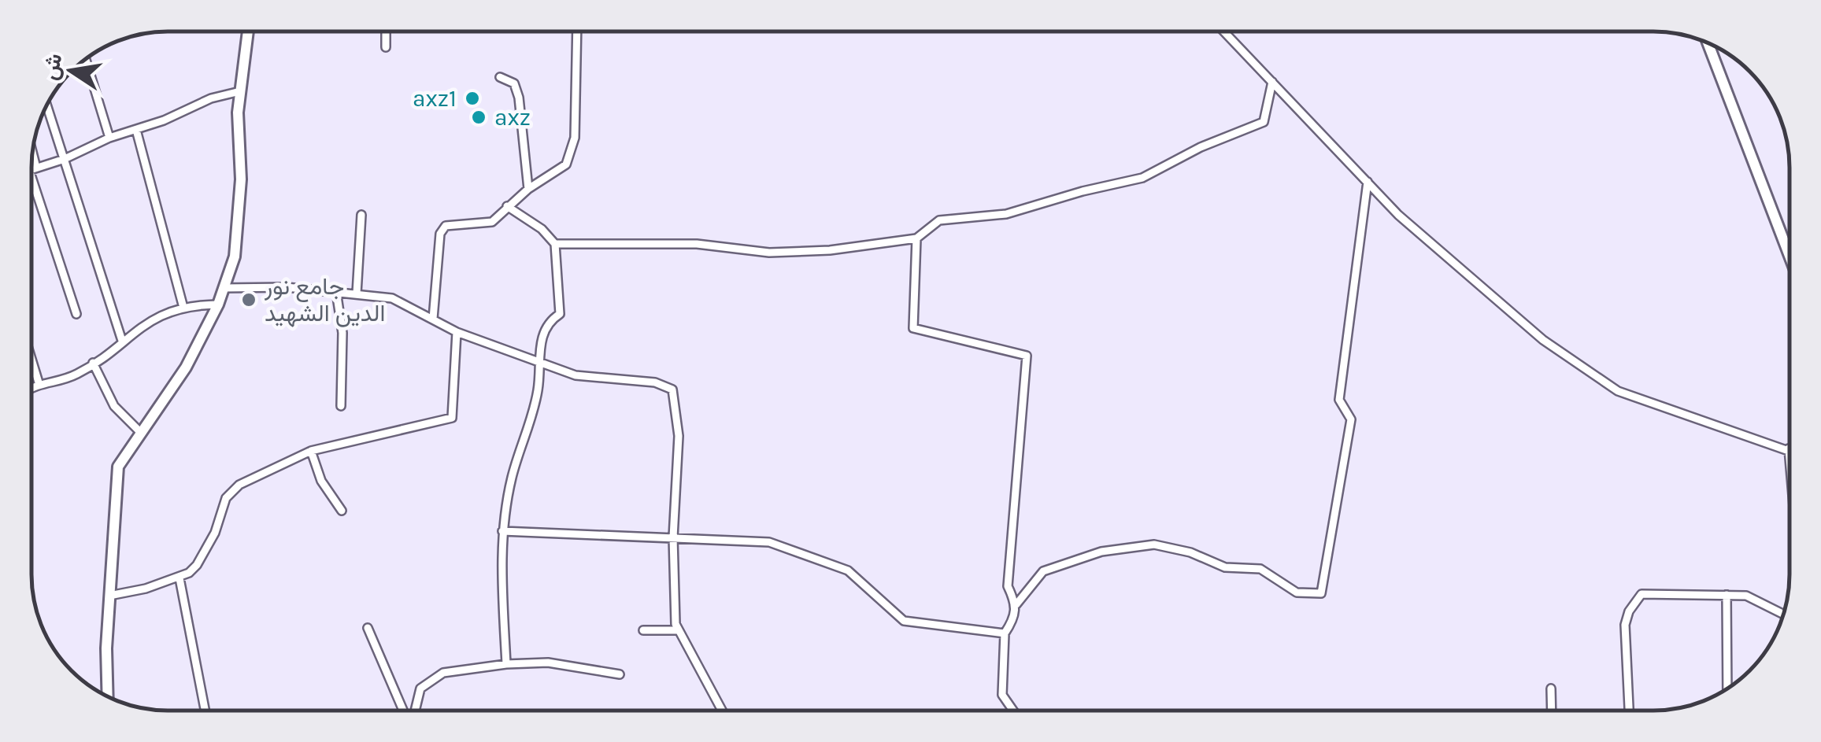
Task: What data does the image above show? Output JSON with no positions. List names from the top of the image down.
{
  "places": ["axz1", "axz", "جامع نور الدين الشهيد"],
  "north": "left"
}
